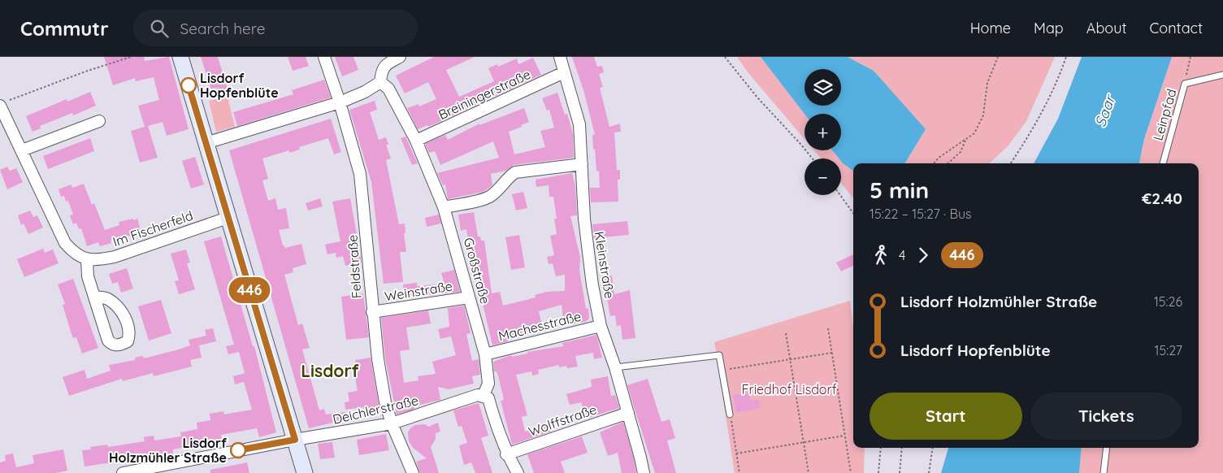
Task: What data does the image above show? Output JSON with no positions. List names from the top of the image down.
{
  "streets": {
    "street": [
      "Breiningerstraße",
      "Im Fischerfeld",
      "Kleinstraße",
      "Feldstraße",
      "Großstraße",
      "Weinstraße",
      "Machesstraße",
      "Deichlerstraße",
      "Wolffstraße"
    ],
    "lane": ["Leinpfad"]
  },
  "crossings": [
    ["Breiningerstraße", "Kleinstraße"],
    ["Breiningerstraße", "Großstraße"],
    ["Kleinstraße", "Machesstraße"],
    ["Kleinstraße", "Wolffstraße"],
    ["Feldstraße", "Weinstraße"],
    ["Feldstraße", "Deichlerstraße"],
    ["Großstraße", "Weinstraße"],
    ["Großstraße", "Machesstraße"],
    ["Großstraße", "Deichlerstraße"]
  ],
  "districts": ["Lisdorf"],
  "water": ["Saar"],
  "parks": ["Friedhof Lisdorf"],
  "places": ["Lisdorf Hopfenblüte", "Lisdorf Holzmühler Straße"],
  "lines": ["bus line 446"],
  "page": {
    "header": "Commutr",
    "search": "Search here",
    "nav": [
      "Home",
      "Map",
      "About",
      "Contact"
    ],
    "on_map": "446",
    "map_buttons": ["+", "−"],
    "heading": ["5 min", "15:22 – 15:27 · Bus", "€2.40"],
    "legs": ["4", "446"],
    "list": [
      {
        "name": "Lisdorf Holzmühler Straße",
        "value": "15:26"
      },
      {
        "name": "Lisdorf Hopfenblüte",
        "value": "15:27"
      }
    ],
    "buttons": ["Start", "Tickets"]
  }
}
